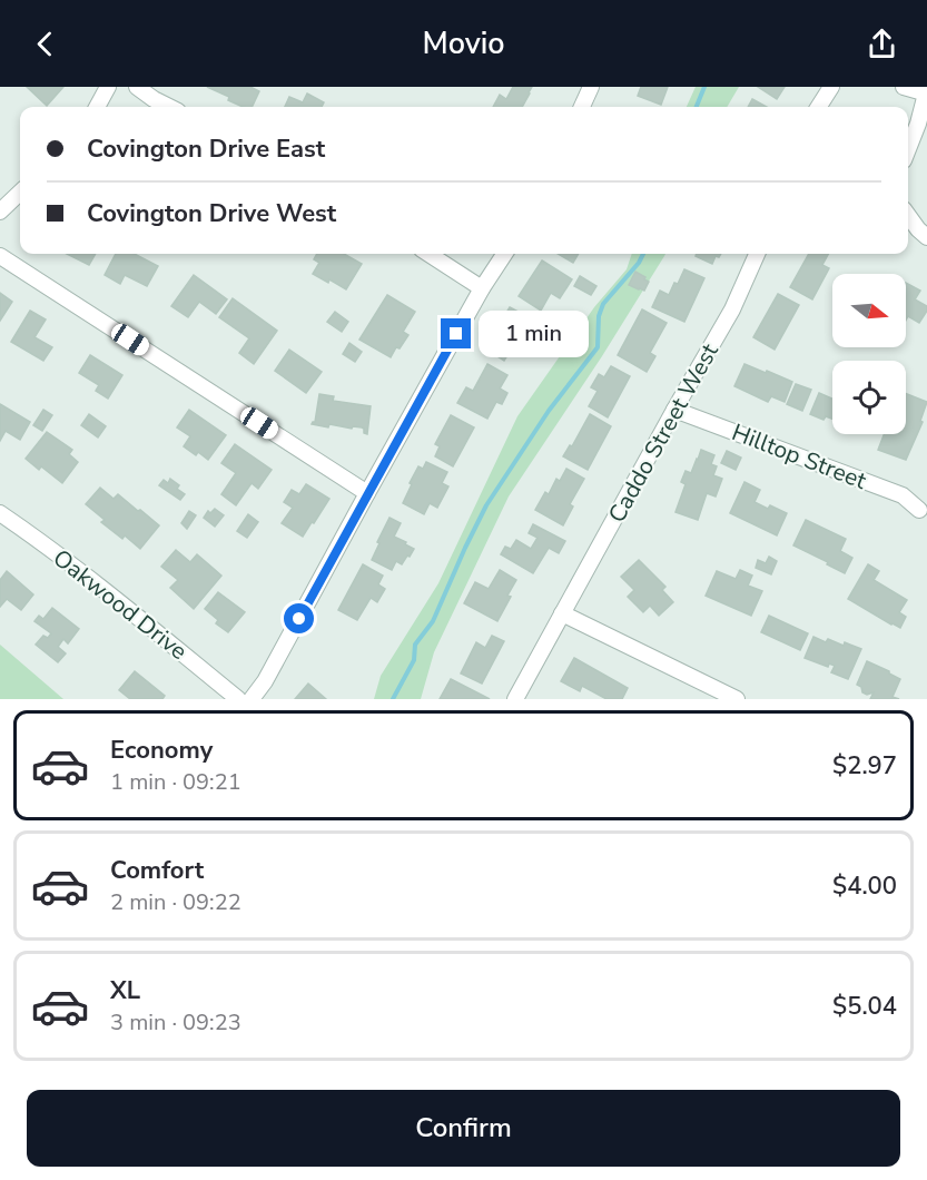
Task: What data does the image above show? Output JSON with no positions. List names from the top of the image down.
{
  "streets": {
    "street": ["Caddo Street West", "Hilltop Street", "Oakwood Drive"]
  },
  "crossings": [
    ["Caddo Street West", "Hilltop Street"]
  ],
  "north": "right",
  "page": {
    "header": "Movio",
    "banner": ["Covington Drive East", "Covington Drive West"],
    "bubble": "1 min",
    "list": [
      {
        "name": "Economy",
        "note": "1 min · 09:21",
        "value": "$2.97"
      },
      {
        "name": "Comfort",
        "note": "2 min · 09:22",
        "value": "$4.00"
      },
      {
        "name": "XL",
        "note": "3 min · 09:23",
        "value": "$5.04"
      }
    ],
    "buttons": "Confirm"
  }
}
